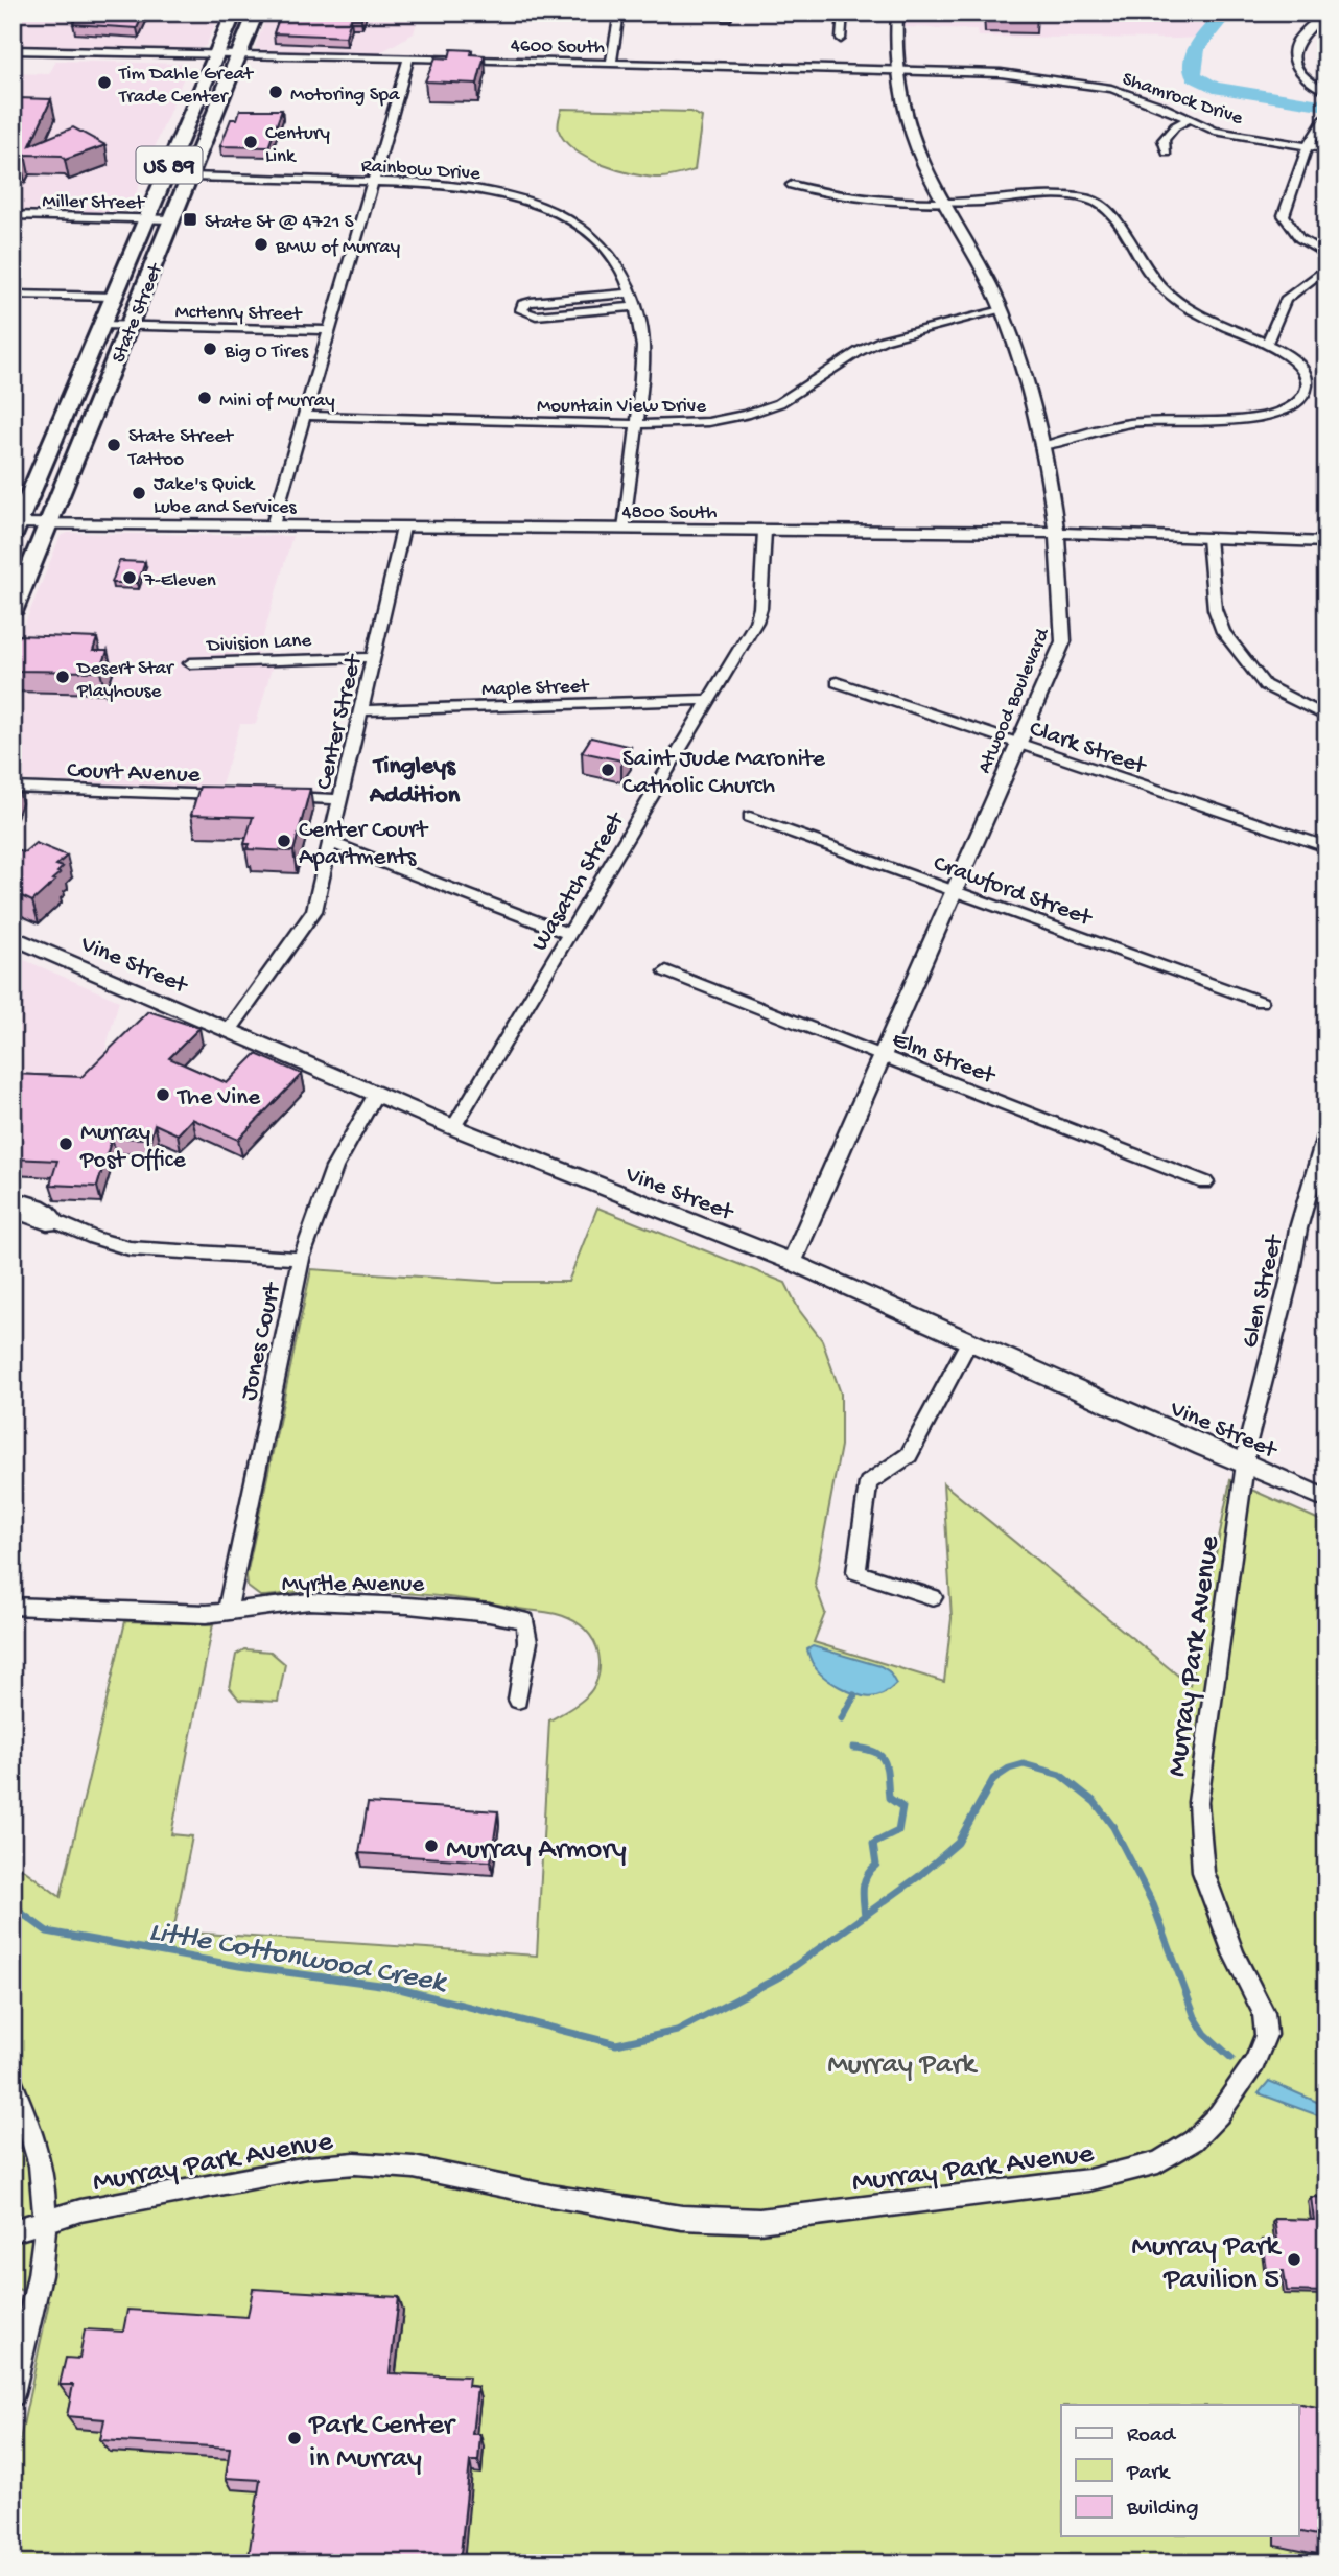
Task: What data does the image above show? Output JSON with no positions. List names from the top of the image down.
{
  "streets": {
    "main road": ["US 89", "State Street"],
    "street": [
      "4600 South",
      "Shamrock Drive",
      "Rainbow Drive",
      "Miller Street",
      "McHenry Street",
      "Mountain View Drive",
      "4800 South",
      "Division Lane",
      "Maple Street",
      "Atwood Boulevard",
      "Center Street",
      "Clark Street",
      "Court Avenue",
      "Wasatch Street",
      "Crawford Street",
      "Vine Street",
      "Elm Street",
      "Glen Street",
      "Jones Court",
      "Myrtle Avenue",
      "Murray Park Avenue"
    ]
  },
  "crossings": [
    ["4600 South", "Shamrock Drive"],
    ["4600 South", "State Street"],
    ["4600 South", "Atwood Boulevard"],
    ["Shamrock Drive", "Atwood Boulevard"],
    ["Rainbow Drive", "State Street"],
    ["Rainbow Drive", "Mountain View Drive"],
    ["Rainbow Drive", "4800 South"],
    ["Miller Street", "State Street"],
    ["McHenry Street", "State Street"],
    ["State Street", "4800 South"],
    ["Mountain View Drive", "Atwood Boulevard"],
    ["4800 South", "Atwood Boulevard"],
    ["4800 South", "Center Street"],
    ["4800 South", "Wasatch Street"],
    ["Division Lane", "Center Street"],
    ["Maple Street", "Center Street"],
    ["Maple Street", "Wasatch Street"],
    ["Atwood Boulevard", "Clark Street"],
    ["Atwood Boulevard", "Crawford Street"],
    ["Atwood Boulevard", "Vine Street"],
    ["Atwood Boulevard", "Elm Street"],
    ["Center Street", "Vine Street"],
    ["Wasatch Street", "Vine Street"],
    ["Vine Street", "Glen Street"],
    ["Vine Street", "Jones Court"],
    ["Vine Street", "Murray Park Avenue"],
    ["Glen Street", "Murray Park Avenue"],
    ["Jones Court", "Myrtle Avenue"]
  ],
  "districts": ["Tingleys Addition"],
  "water": ["Little Cottonwood Creek"],
  "parks": ["Murray Park"],
  "places": {
    "other": [
      "Tim Dahle Great Trade Center",
      "Motoring Spa",
      "Century Link",
      "BMW of Murray",
      "Big O Tires",
      "Mini of Murray",
      "State Street Tattoo",
      "Jake's Quick Lube and Services",
      "7-Eleven",
      "Desert Star Playhouse",
      "Saint Jude Maronite Catholic Church",
      "Center Court Apartments",
      "The Vine",
      "Murray Post Office",
      "Murray Armory",
      "Murray Park Pavilion 5",
      "Park Center in Murray"
    ],
    "transit": ["State St @ 4721 S"]
  },
  "legend": ["Road", "Park", "Building"]
}
